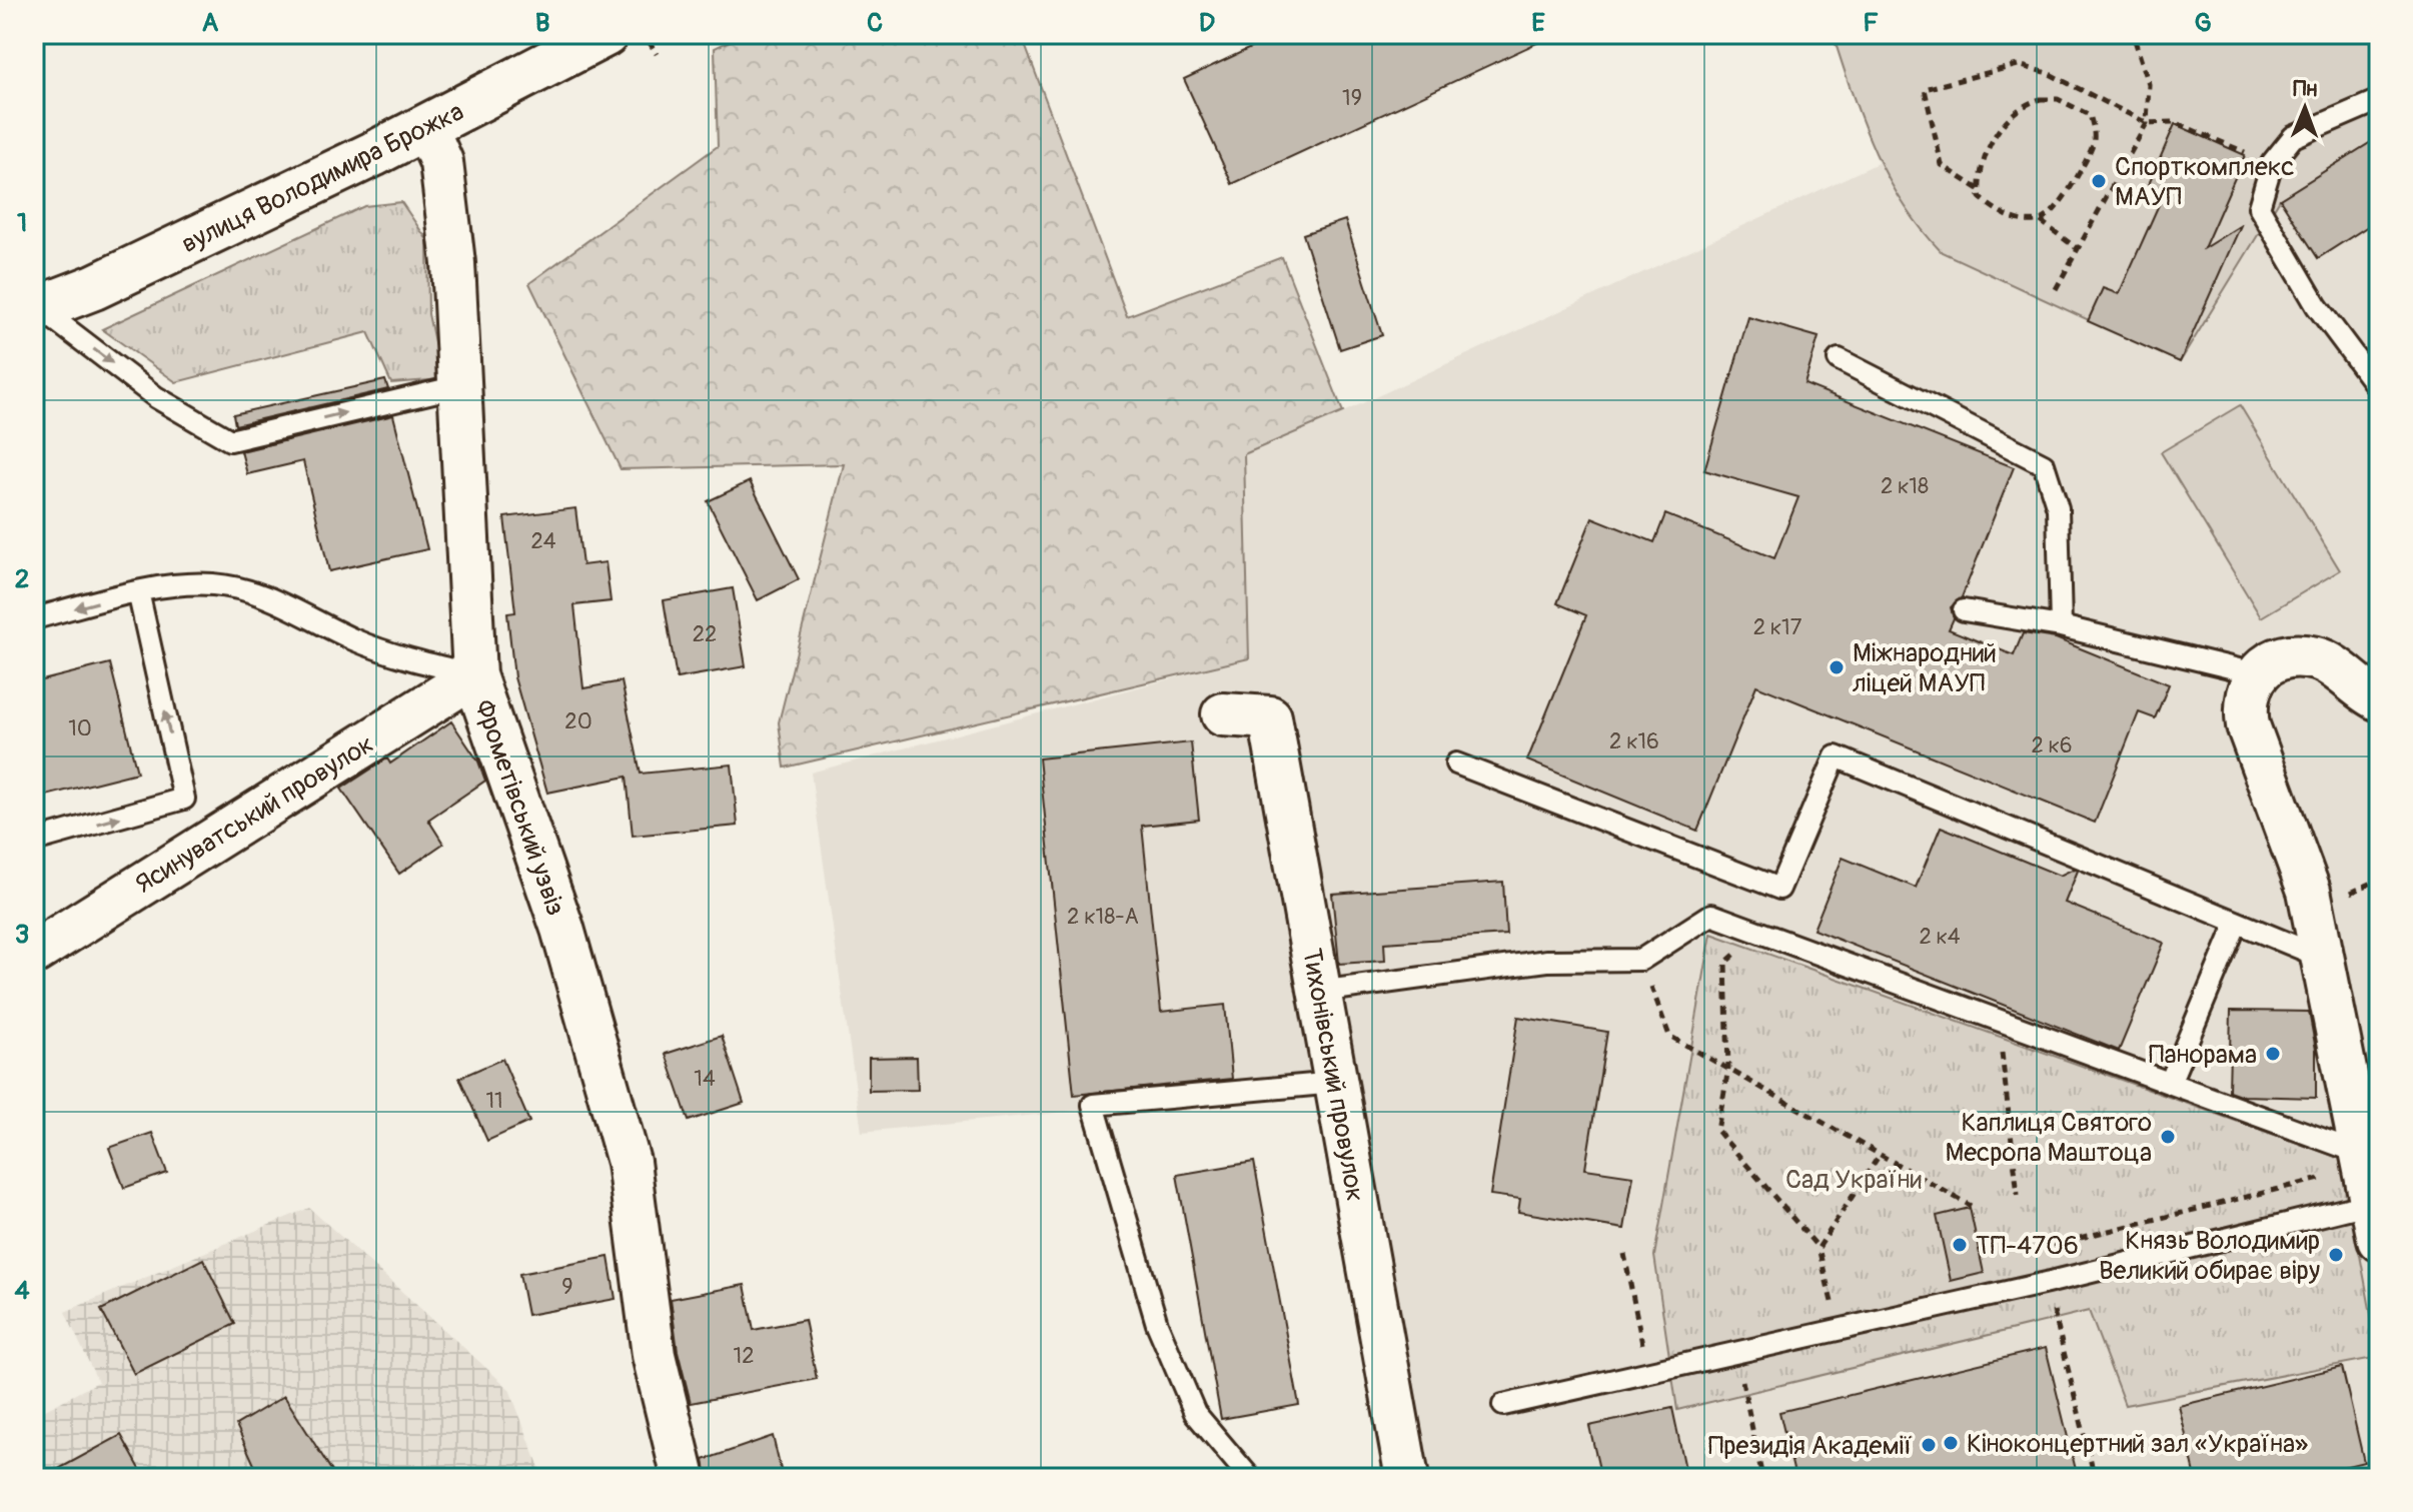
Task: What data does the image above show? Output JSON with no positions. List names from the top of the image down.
{
  "streets": {
    "main road": ["вулиця Володимира Брожка"],
    "street": ["Фрометівський узвіз", "Ясинуватський провулок", "Тихонівський провулок"]
  },
  "crossings": [
    ["вулиця Володимира Брожка", "Фрометівський узвіз"],
    ["Фрометівський узвіз", "Ясинуватський провулок"]
  ],
  "parks": ["Сад України"],
  "places": [
    "Спорткомплекс МАУП",
    "Міжнародний ліцей МАУП",
    "Панорама",
    "Каплиця Святого Месропа Маштоца",
    "ТП-4706",
    "Князь Володимир Великий обирає віру",
    "Кіноконцертний зал «Україна»",
    "Президія Академії"
  ],
  "house_numbers": [
    "19",
    "2 к18",
    "24",
    "2 к17",
    "22",
    "20",
    "10",
    "2 к16",
    "2 к6",
    "2 к18-А",
    "2 к4",
    "14",
    "11",
    "9",
    "12"
  ],
  "north": "top",
  "grid": {
    "columns": [
      "A",
      "B",
      "C",
      "D",
      "E",
      "F",
      "G"
    ],
    "rows": [
      "1",
      "2",
      "3",
      "4"
    ]
  }
}
